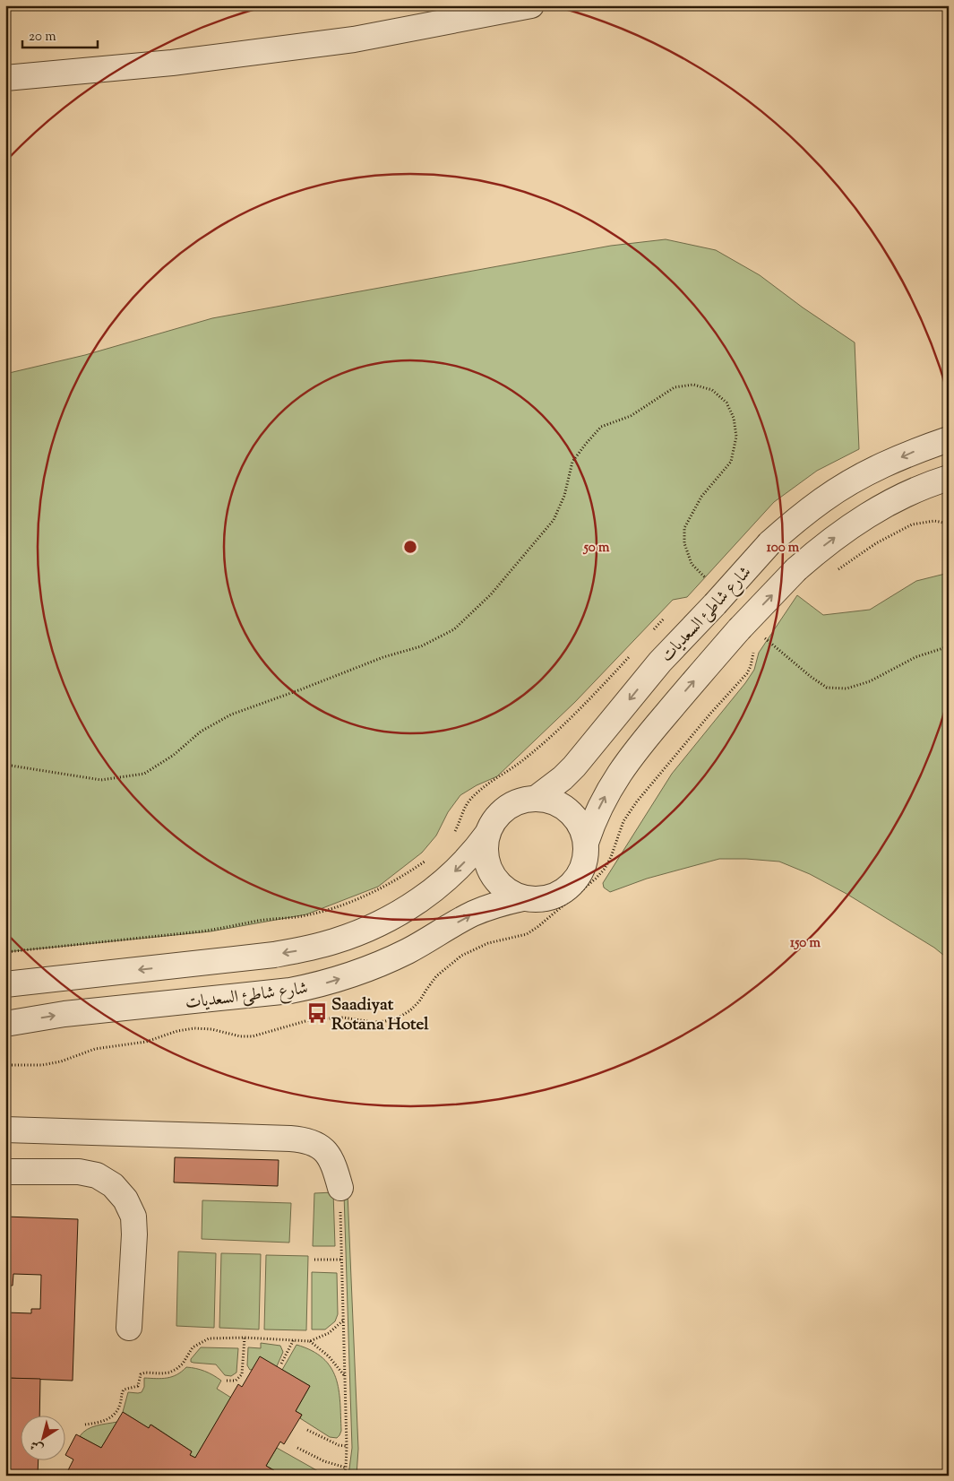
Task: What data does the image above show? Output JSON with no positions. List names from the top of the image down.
{
  "streets": {
    "street": ["شارع شاطئ السعديات"]
  },
  "places": {
    "bus stop": ["Saadiyat Rotana Hotel"]
  },
  "scale_bar": "20 m",
  "north": "bottom left",
  "rings": ["50 m", "100 m", "150 m"]
}
